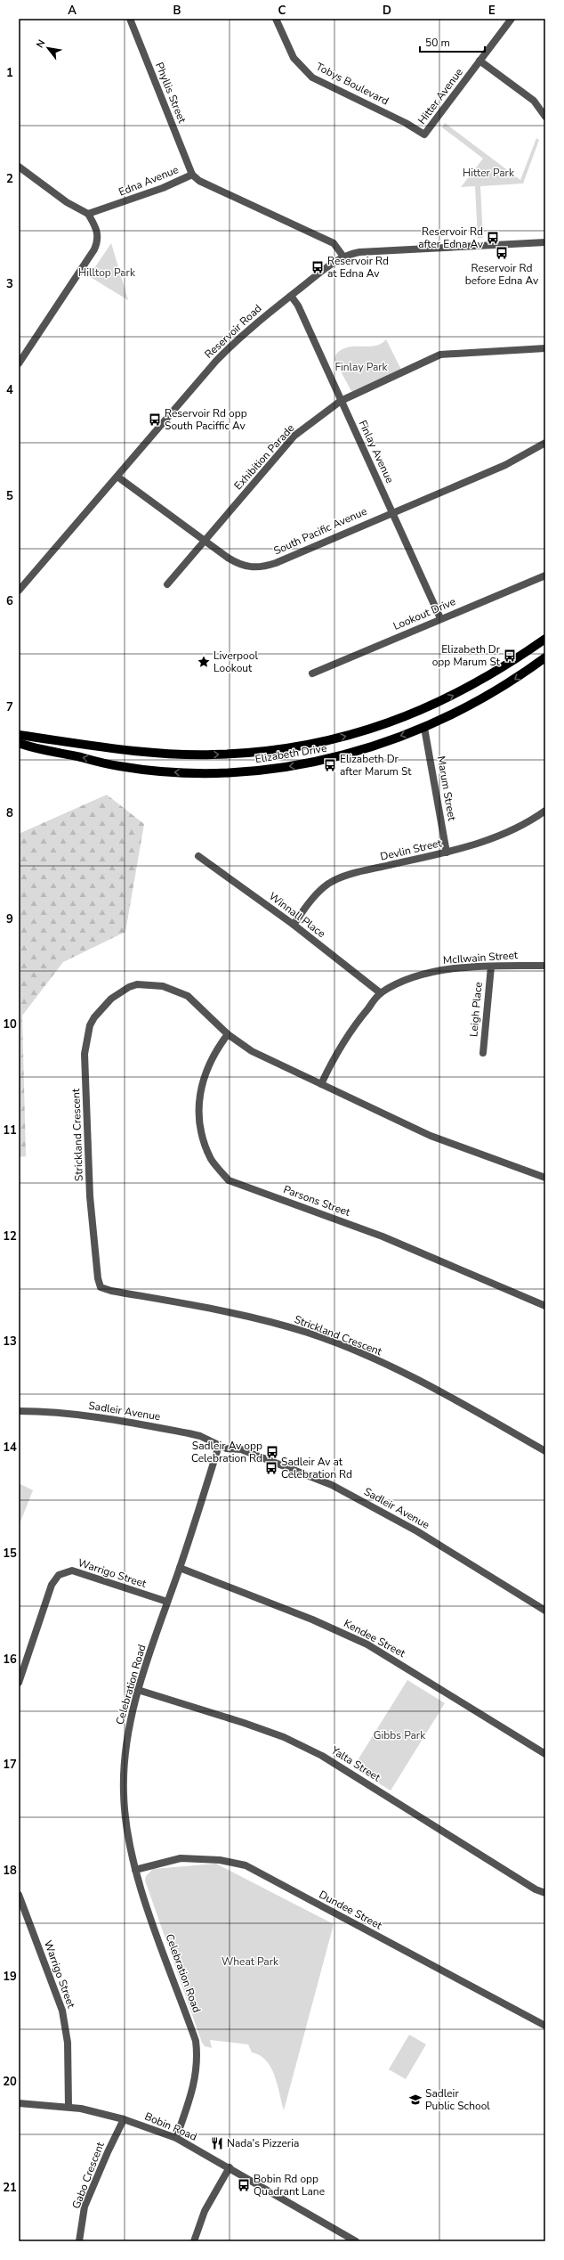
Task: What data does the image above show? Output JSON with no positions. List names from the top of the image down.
{
  "streets": {
    "main road": ["Elizabeth Drive"],
    "street": [
      "Tobys Boulevard",
      "Phyllis Street",
      "Hitter Avenue",
      "Edna Avenue",
      "Reservoir Road",
      "Finlay Avenue",
      "Exhibition Parade",
      "South Pacific Avenue",
      "Lookout Drive",
      "Marum Street",
      "Devlin Street",
      "Winnall Place",
      "McIlwain Street",
      "Leigh Place",
      "Strickland Crescent",
      "Parsons Street",
      "Sadleir Avenue",
      "Warrigo Street",
      "Kendee Street",
      "Celebration Road",
      "Yalta Street",
      "Dundee Street",
      "Bobin Road",
      "Gabo Crescent"
    ]
  },
  "crossings": [
    ["Tobys Boulevard", "Hitter Avenue"],
    ["Phyllis Street", "Edna Avenue"],
    ["Edna Avenue", "Reservoir Road"],
    ["Reservoir Road", "Finlay Avenue"],
    ["Reservoir Road", "South Pacific Avenue"],
    ["Finlay Avenue", "Exhibition Parade"],
    ["Finlay Avenue", "South Pacific Avenue"],
    ["Finlay Avenue", "Lookout Drive"],
    ["Exhibition Parade", "South Pacific Avenue"],
    ["Elizabeth Drive", "Marum Street"],
    ["Marum Street", "Devlin Street"],
    ["Devlin Street", "Winnall Place"],
    ["Winnall Place", "McIlwain Street"],
    ["McIlwain Street", "Leigh Place"],
    ["McIlwain Street", "Strickland Crescent"],
    ["Strickland Crescent", "Parsons Street"],
    ["Sadleir Avenue", "Celebration Road"],
    ["Warrigo Street", "Celebration Road"],
    ["Warrigo Street", "Bobin Road"],
    ["Kendee Street", "Celebration Road"],
    ["Celebration Road", "Yalta Street"],
    ["Celebration Road", "Dundee Street"],
    ["Celebration Road", "Bobin Road"],
    ["Bobin Road", "Gabo Crescent"]
  ],
  "parks": [
    "Hitter Park",
    "Hilltop Park",
    "Finlay Park",
    "Gibbs Park",
    "Wheat Park"
  ],
  "places": {
    "bus stop": [
      "Reservoir Rd after Edna Av",
      "Reservoir Rd before Edna Av",
      "Reservoir Rd at Edna Av",
      "Reservoir Rd opp South Paciffic Av",
      "Elizabeth Dr opp Marum St",
      "Elizabeth Dr after Marum St",
      "Sadleir Av opp Celebration Rd",
      "Sadleir Av at Celebration Rd",
      "Bobin Rd opp Quadrant Lane"
    ],
    "place": ["Liverpool Lookout"],
    "school or university": ["Sadleir Public School"],
    "restaurant": ["Nada's Pizzeria"]
  },
  "scale_bar": "50 m",
  "north": "top left",
  "grid": {
    "columns": [
      "A",
      "B",
      "C",
      "D",
      "E"
    ],
    "rows": [
      "1",
      "2",
      "3",
      "4",
      "5",
      "6",
      "7",
      "8",
      "9",
      "10",
      "11",
      "12",
      "13",
      "14",
      "15",
      "16",
      "17",
      "18",
      "19",
      "20",
      "21"
    ]
  }
}
